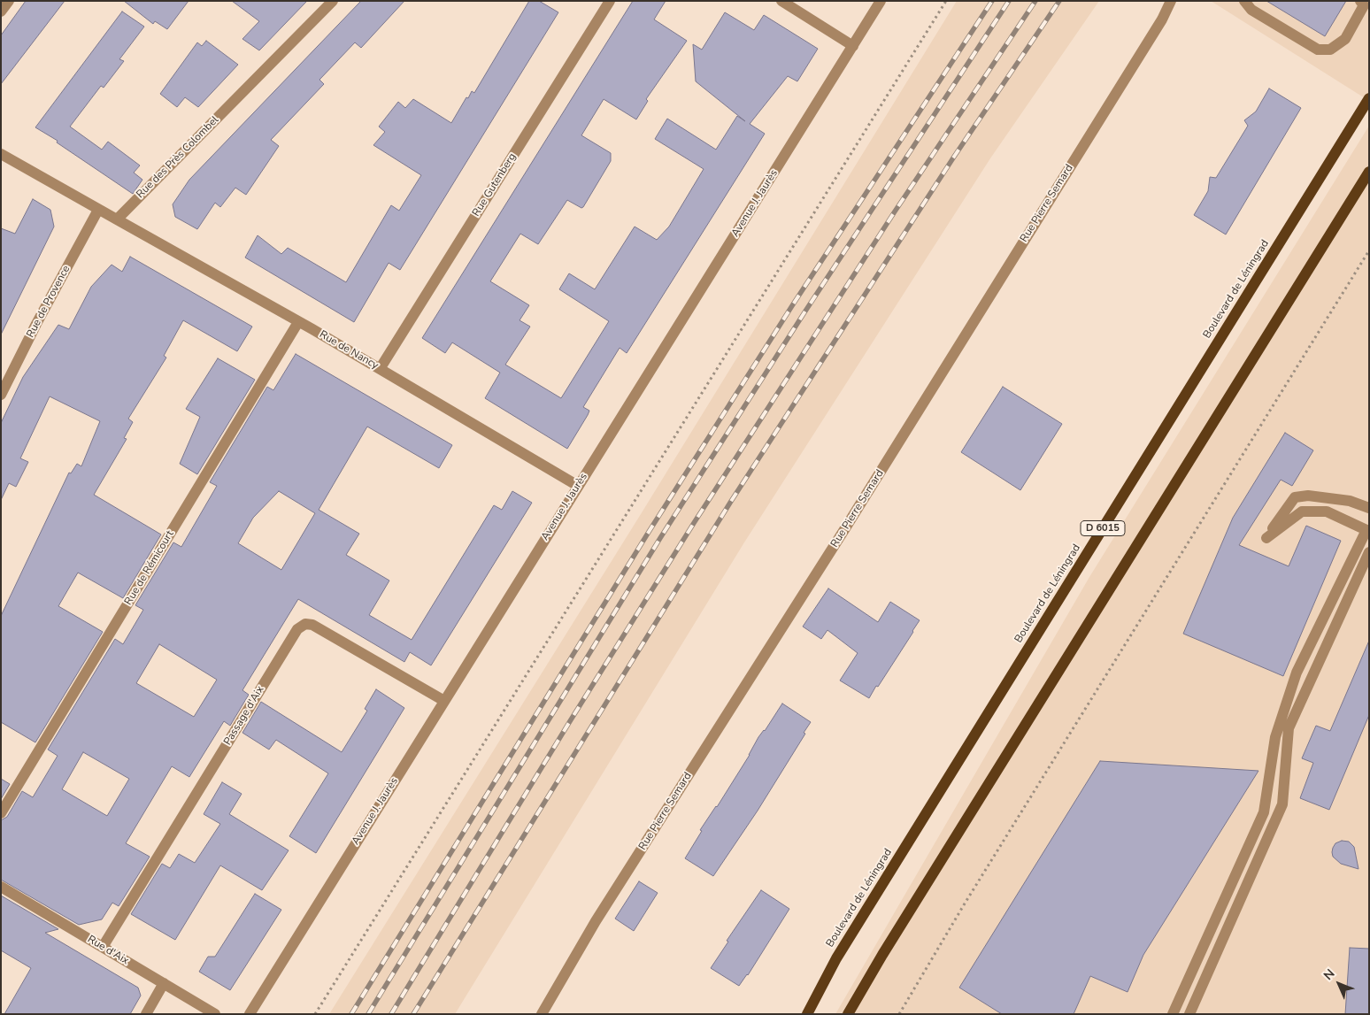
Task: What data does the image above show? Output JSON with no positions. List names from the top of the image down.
{
  "streets": {
    "main road": ["Boulevard de Léningrad", "D 6015"],
    "street": [
      "Rue des Près Colombel",
      "Rue Gutenberg",
      "Avenue J. Jaurès",
      "Rue Pierre Semard",
      "Rue de Provence",
      "Rue de Nancy",
      "Rue de Rémicourt",
      "Passage d'Aix",
      "Rue d'Aix"
    ]
  },
  "crossings": [
    ["Rue des Près Colombel", "Rue de Nancy"],
    ["Rue Gutenberg", "Rue de Nancy"],
    ["Avenue J. Jaurès", "Rue de Nancy"],
    ["Avenue J. Jaurès", "Passage d'Aix"],
    ["Rue de Nancy", "Rue de Rémicourt"],
    ["Passage d'Aix", "Rue d'Aix"]
  ],
  "north": "top left"
}
